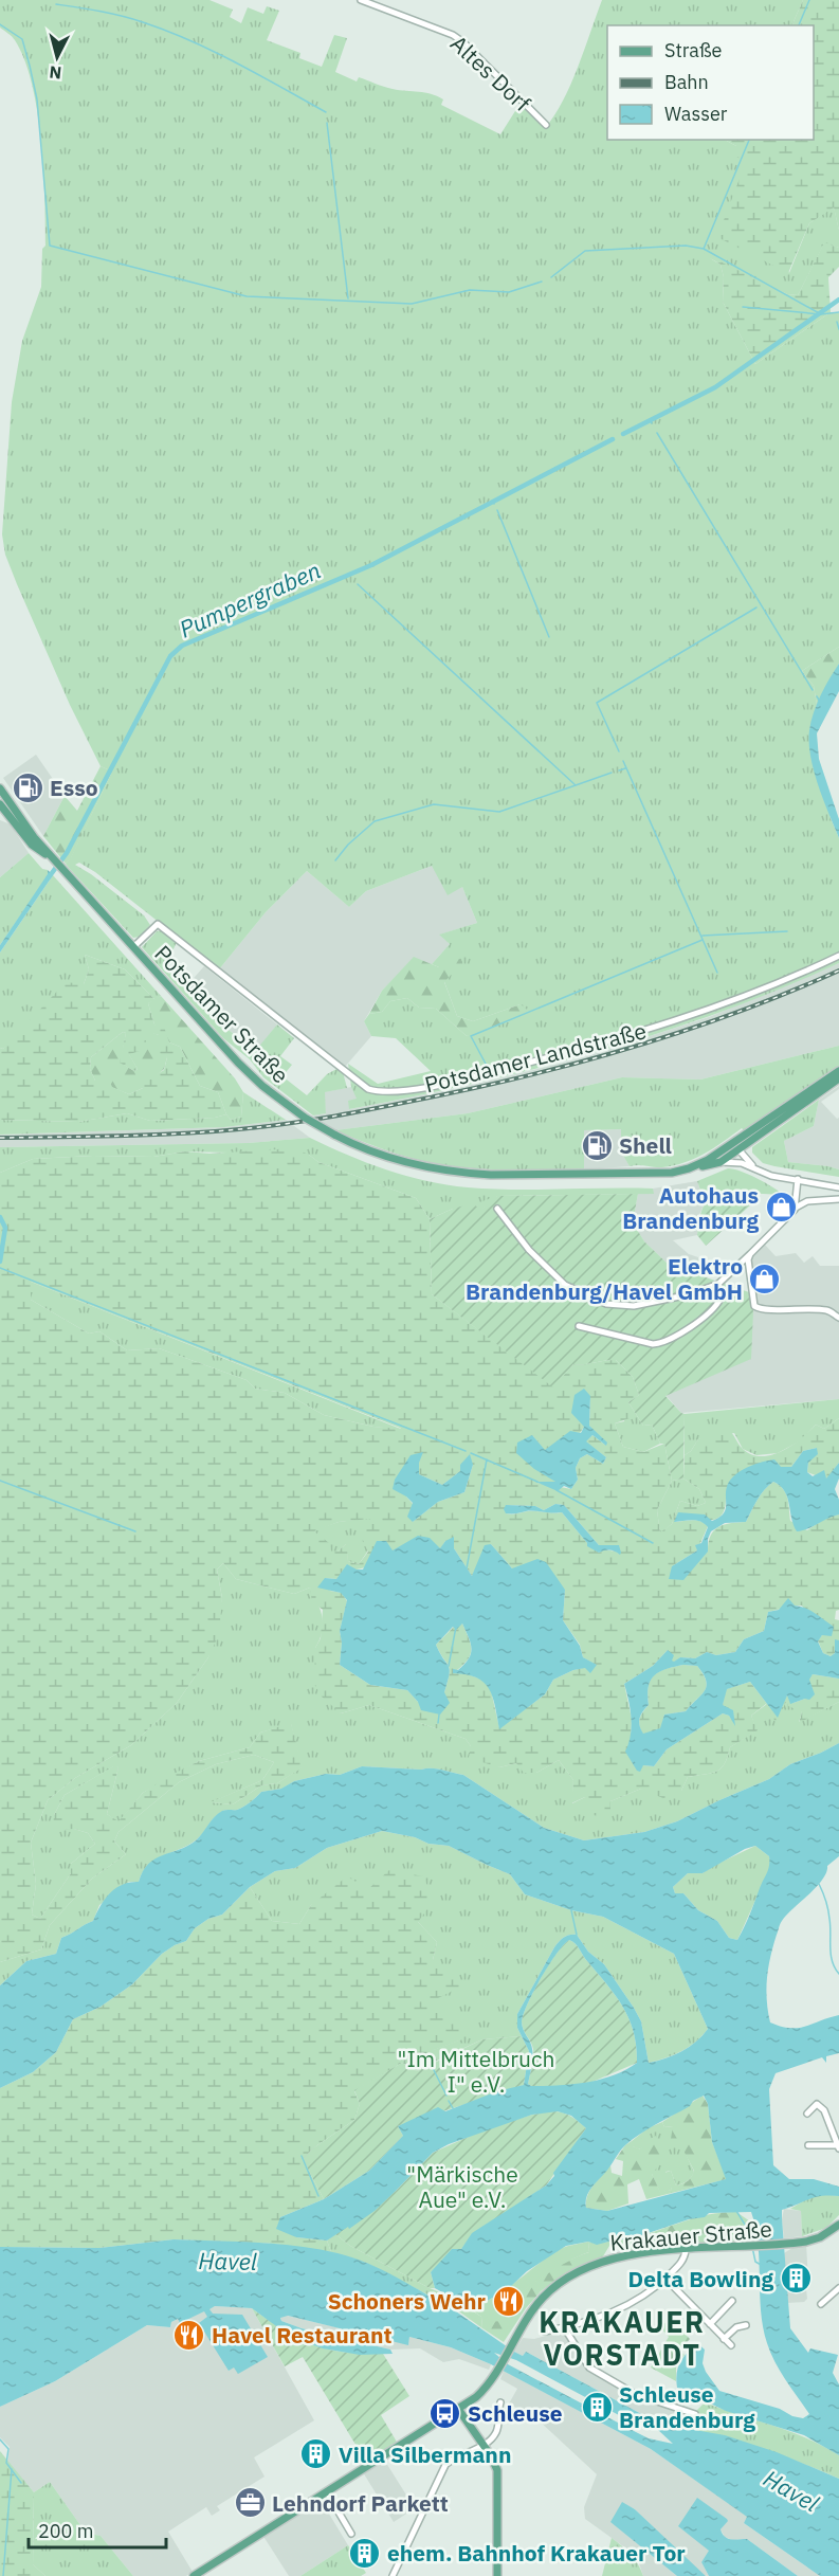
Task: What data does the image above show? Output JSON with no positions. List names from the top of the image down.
{
  "streets": {
    "main road": ["Potsdamer Straße", "Krakauer Straße"],
    "street": ["Altes Dorf", "Potsdamer Landstraße"]
  },
  "crossings": [
    ["Potsdamer Straße", "Potsdamer Landstraße"]
  ],
  "districts": ["KRAKAUER VORSTADT"],
  "water": ["Pumpergraben", "Havel"],
  "parks": ["\"Im Mittelbruch I\" e.V.", "\"Märkische Aue\" e.V."],
  "places": {
    "fuel station": ["Esso", "Shell"],
    "shop": ["Autohaus Brandenburg", "Elektro Brandenburg/Havel GmbH"],
    "building": [
      "Delta Bowling",
      "Schleuse Brandenburg",
      "Villa Silbermann",
      "ehem. Bahnhof Krakauer Tor"
    ],
    "restaurant": ["Schoners Wehr", "Havel Restaurant"],
    "bus stop": ["Schleuse"],
    "office": ["Lehndorf Parkett"]
  },
  "legend": ["Straße", "Bahn", "Wasser"],
  "scale_bar": "200 m",
  "north": "bottom"
}
